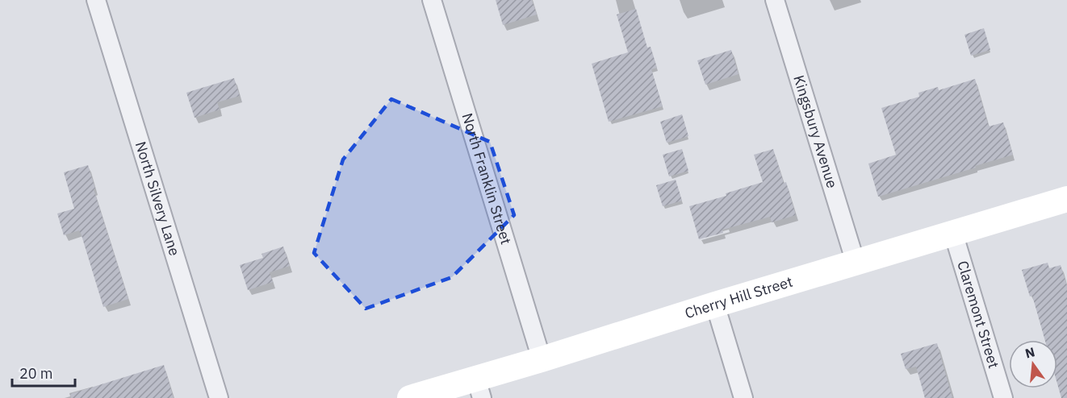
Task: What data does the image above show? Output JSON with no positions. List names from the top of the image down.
{
  "streets": {
    "main road": ["Cherry Hill Street"],
    "street": [
      "Kingsbury Avenue",
      "North Franklin Street",
      "North Silvery Lane",
      "Claremont Street"
    ]
  },
  "crossings": [
    ["Kingsbury Avenue", "Cherry Hill Street"],
    ["North Franklin Street", "Cherry Hill Street"],
    ["Cherry Hill Street", "Claremont Street"]
  ],
  "scale_bar": "20 m",
  "north": "top"
}
